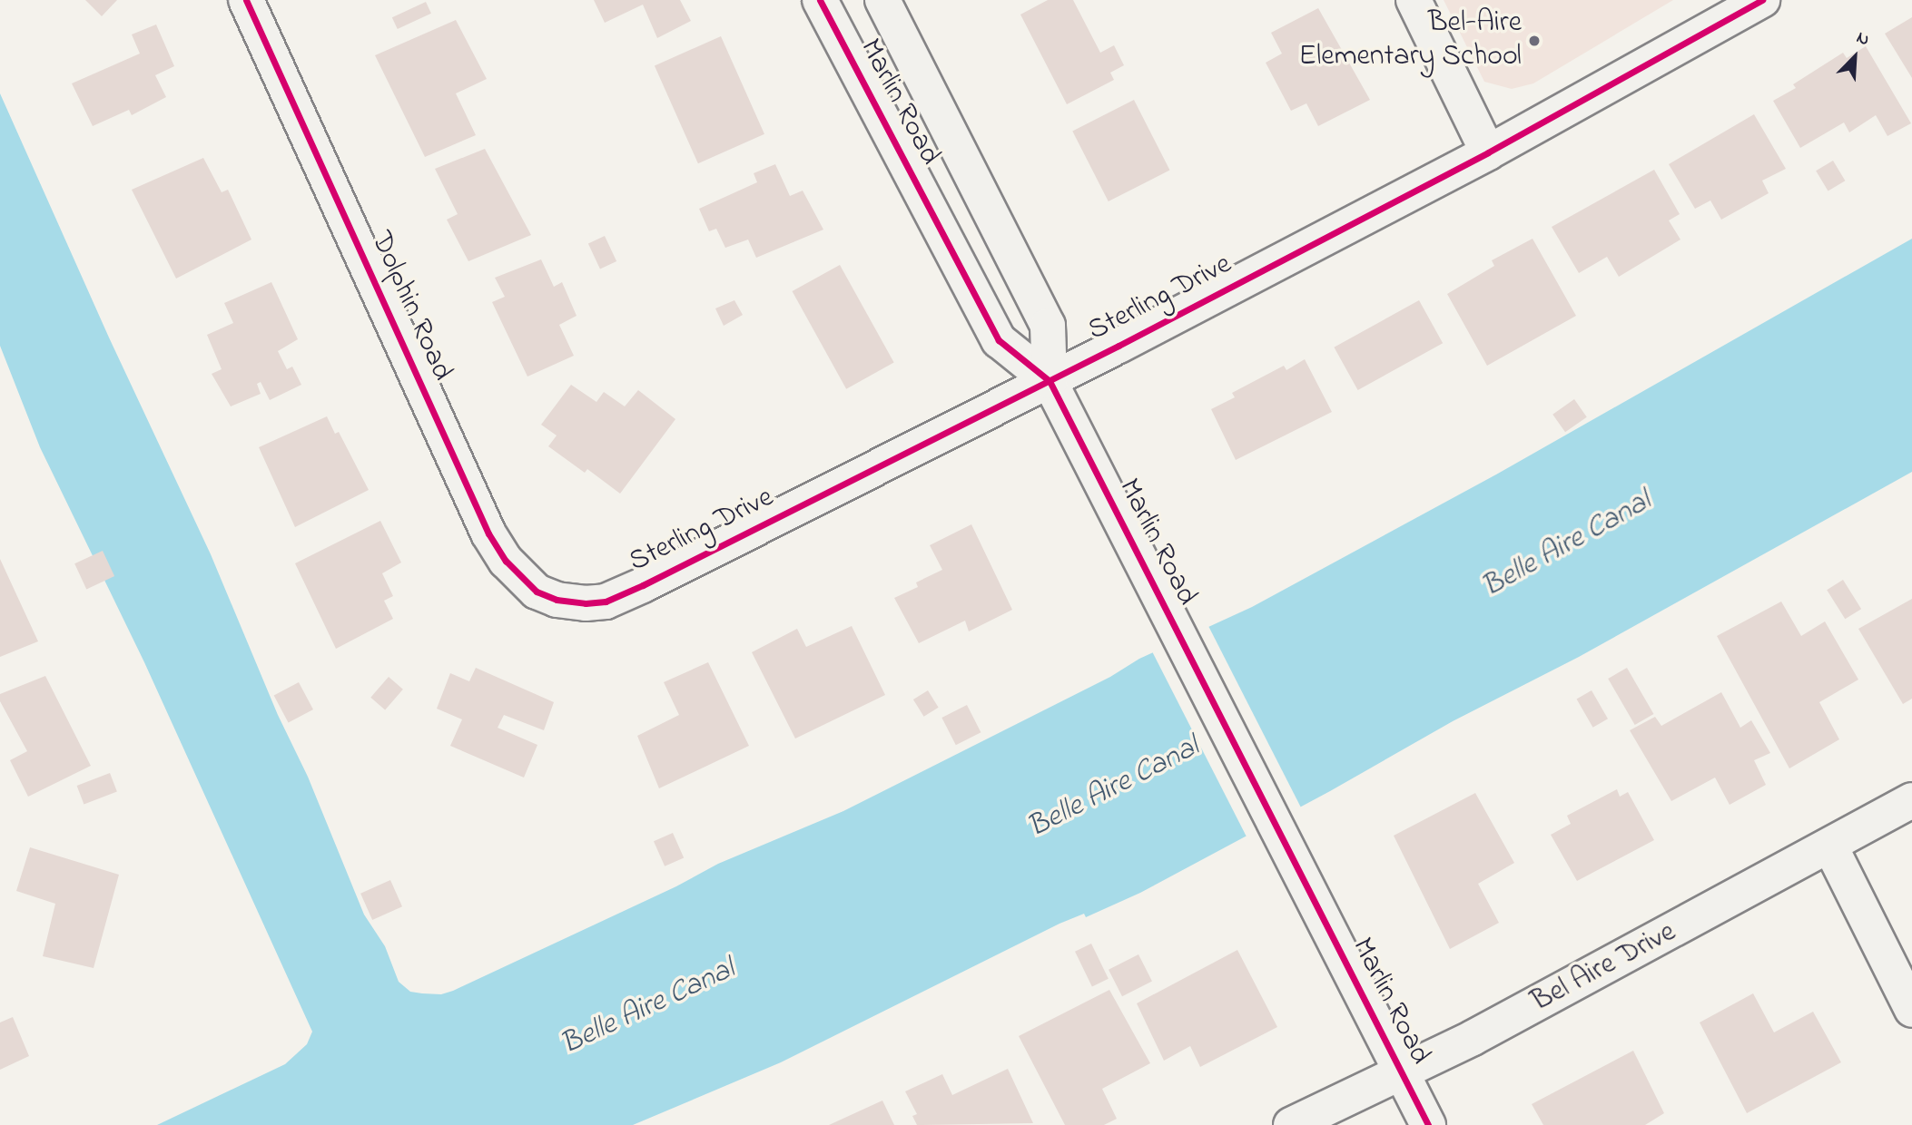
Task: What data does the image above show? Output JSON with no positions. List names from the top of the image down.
{
  "streets": {
    "street": [
      "Marlin Road",
      "Sterling Drive",
      "Dolphin Road",
      "Bel Aire Drive"
    ]
  },
  "crossings": [
    ["Marlin Road", "Sterling Drive"],
    ["Marlin Road", "Bel Aire Drive"],
    ["Sterling Drive", "Dolphin Road"]
  ],
  "water": ["Belle Aire Canal"],
  "places": ["Bel-Aire Elementary School"],
  "north": "top right"
}
